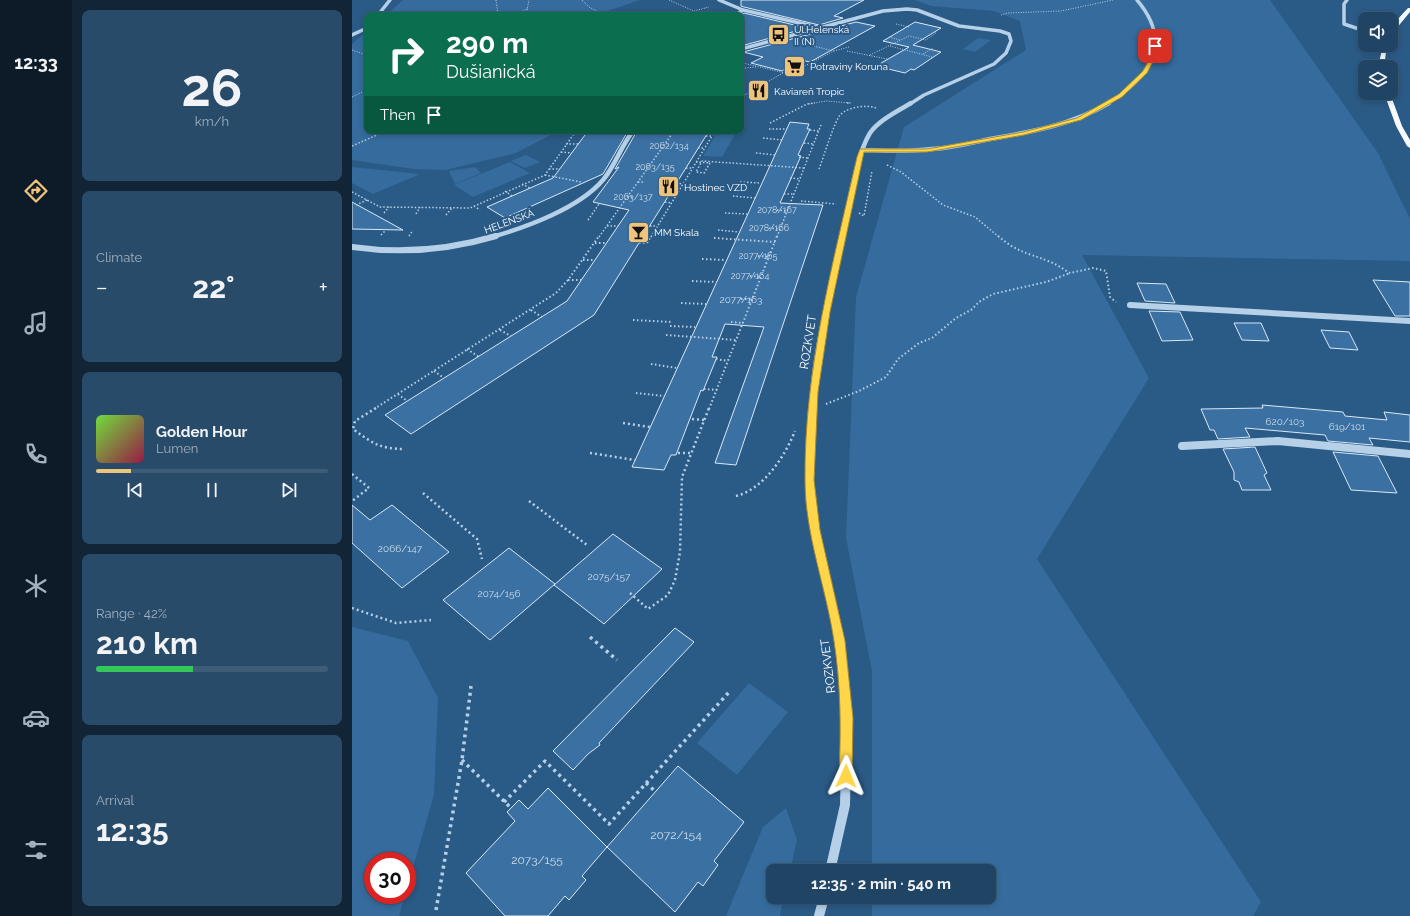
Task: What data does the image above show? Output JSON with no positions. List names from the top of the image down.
{
  "streets": {
    "street": ["HELENSKÁ", "ROZKVET"]
  },
  "places": {
    "bus stop": ["Ul.Helenská II (N)"],
    "supermarket": ["Potraviny Koruna"],
    "restaurant": ["Kaviareň Tropic", "Hostinec VZD"],
    "bar": ["MM Skala"]
  },
  "house_numbers": [
    "2062/134",
    "2063/135",
    "2063/137",
    "2078/167",
    "2078/166",
    "2077/165",
    "2077/164",
    "2077/163",
    "620/103",
    "619/101",
    "2066/147",
    "2075/157",
    "2074/156",
    "2072/154",
    "2073/155"
  ],
  "page": {
    "tabs": "12:33",
    "tile": [
      ["26", "km/h"],
      "Climate",
      ["Range · 42%", "210 km"],
      ["Arrival", "12:35"]
    ],
    "turn": ["290 m", "Dušianická"],
    "then": "Then",
    "heat": ["−", "22°", "+"],
    "song": ["Golden Hour", "Lumen"],
    "limit": "30",
    "trip": "12:35 · 2 min · 540 m"
  }
}
